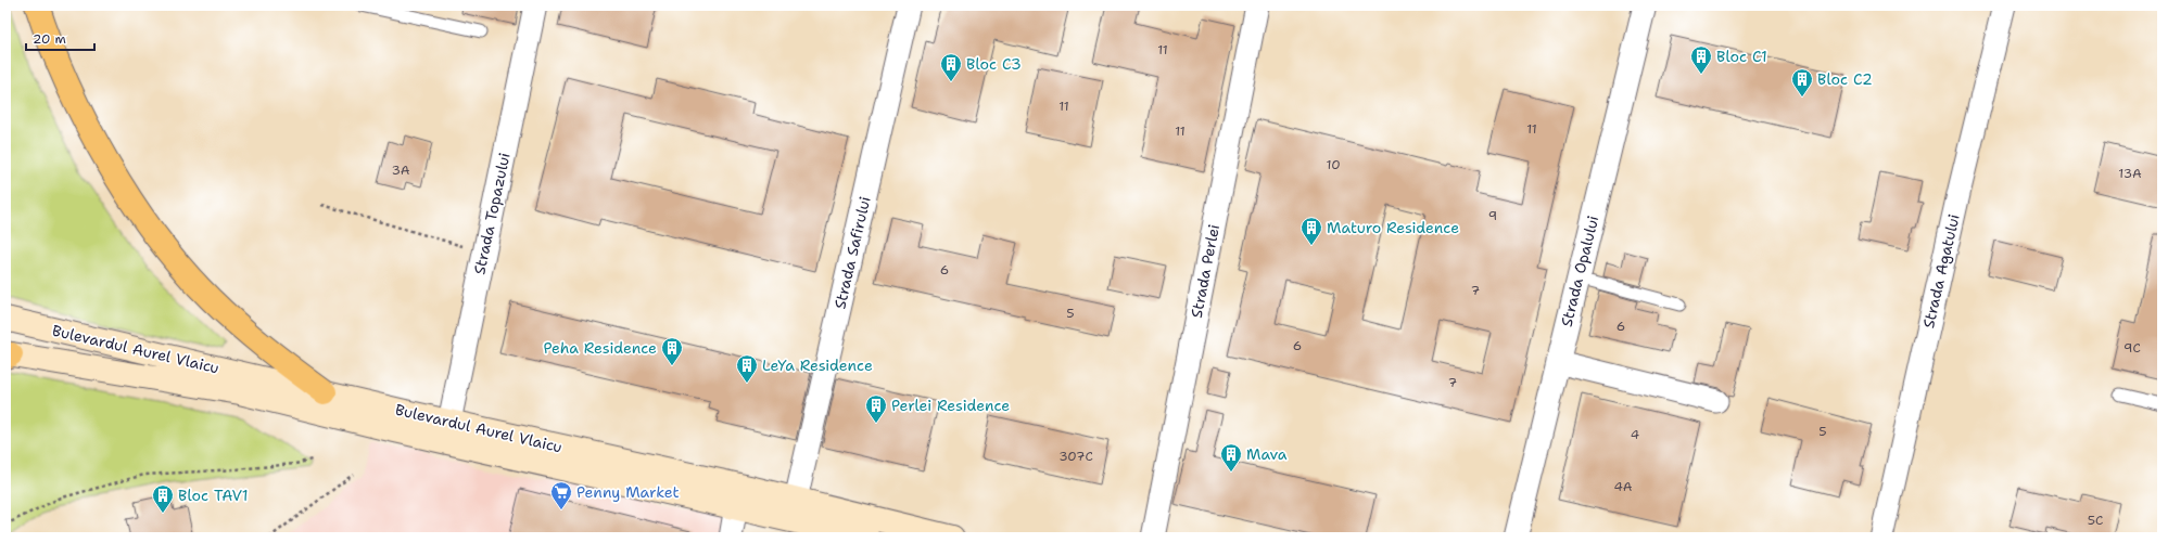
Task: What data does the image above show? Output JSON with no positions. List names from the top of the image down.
{
  "streets": {
    "main road": ["Bulevardul Aurel Vlaicu"],
    "street": [
      "Strada Topazului",
      "Strada Safirului",
      "Strada Perlei",
      "Strada Opalului",
      "Strada Agatului"
    ]
  },
  "crossings": [
    ["Strada Topazului", "Bulevardul Aurel Vlaicu"],
    ["Strada Safirului", "Bulevardul Aurel Vlaicu"]
  ],
  "places": {
    "building": [
      "Bloc C1",
      "Bloc C3",
      "Bloc C2",
      "Maturo Residence",
      "Peha Residence",
      "LeYa Residence",
      "Perlei Residence",
      "Mava",
      "Bloc TAV1"
    ],
    "supermarket": ["Penny Market"]
  },
  "house_numbers": [
    "11",
    "11",
    "11",
    "11",
    "10",
    "3A",
    "13A",
    "9",
    "6",
    "7",
    "5",
    "6",
    "6",
    "9C",
    "7",
    "5",
    "4",
    "307C",
    "4A",
    "5C"
  ],
  "scale_bar": "20 m"
}
